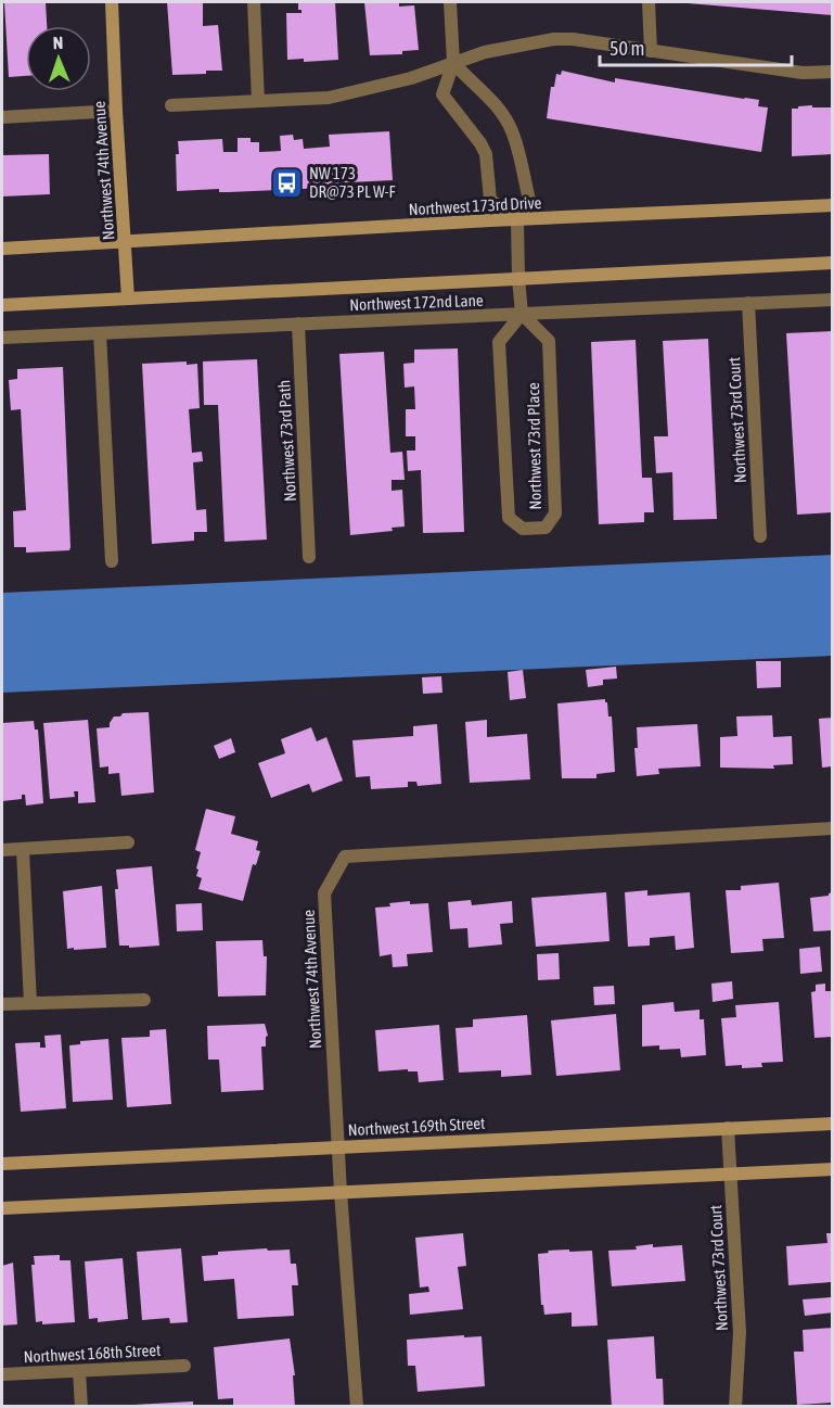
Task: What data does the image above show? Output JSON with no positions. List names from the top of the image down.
{
  "streets": {
    "street": [
      "Northwest 74th Avenue",
      "Northwest 173rd Drive",
      "Northwest 172nd Lane",
      "Northwest 73rd Court",
      "Northwest 73rd Path",
      "Northwest 73rd Place",
      "Northwest 169th Street",
      "Northwest 168th Street"
    ]
  },
  "crossings": [
    ["Northwest 74th Avenue", "Northwest 173rd Drive"],
    ["Northwest 74th Avenue", "Northwest 169th Street"],
    ["Northwest 172nd Lane", "Northwest 73rd Court"],
    ["Northwest 172nd Lane", "Northwest 73rd Path"],
    ["Northwest 172nd Lane", "Northwest 73rd Place"],
    ["Northwest 73rd Court", "Northwest 169th Street"]
  ],
  "places": {
    "bus stop": ["NW 173 DR@73 PL W-F"]
  },
  "scale_bar": "50 m",
  "north": "top"
}
